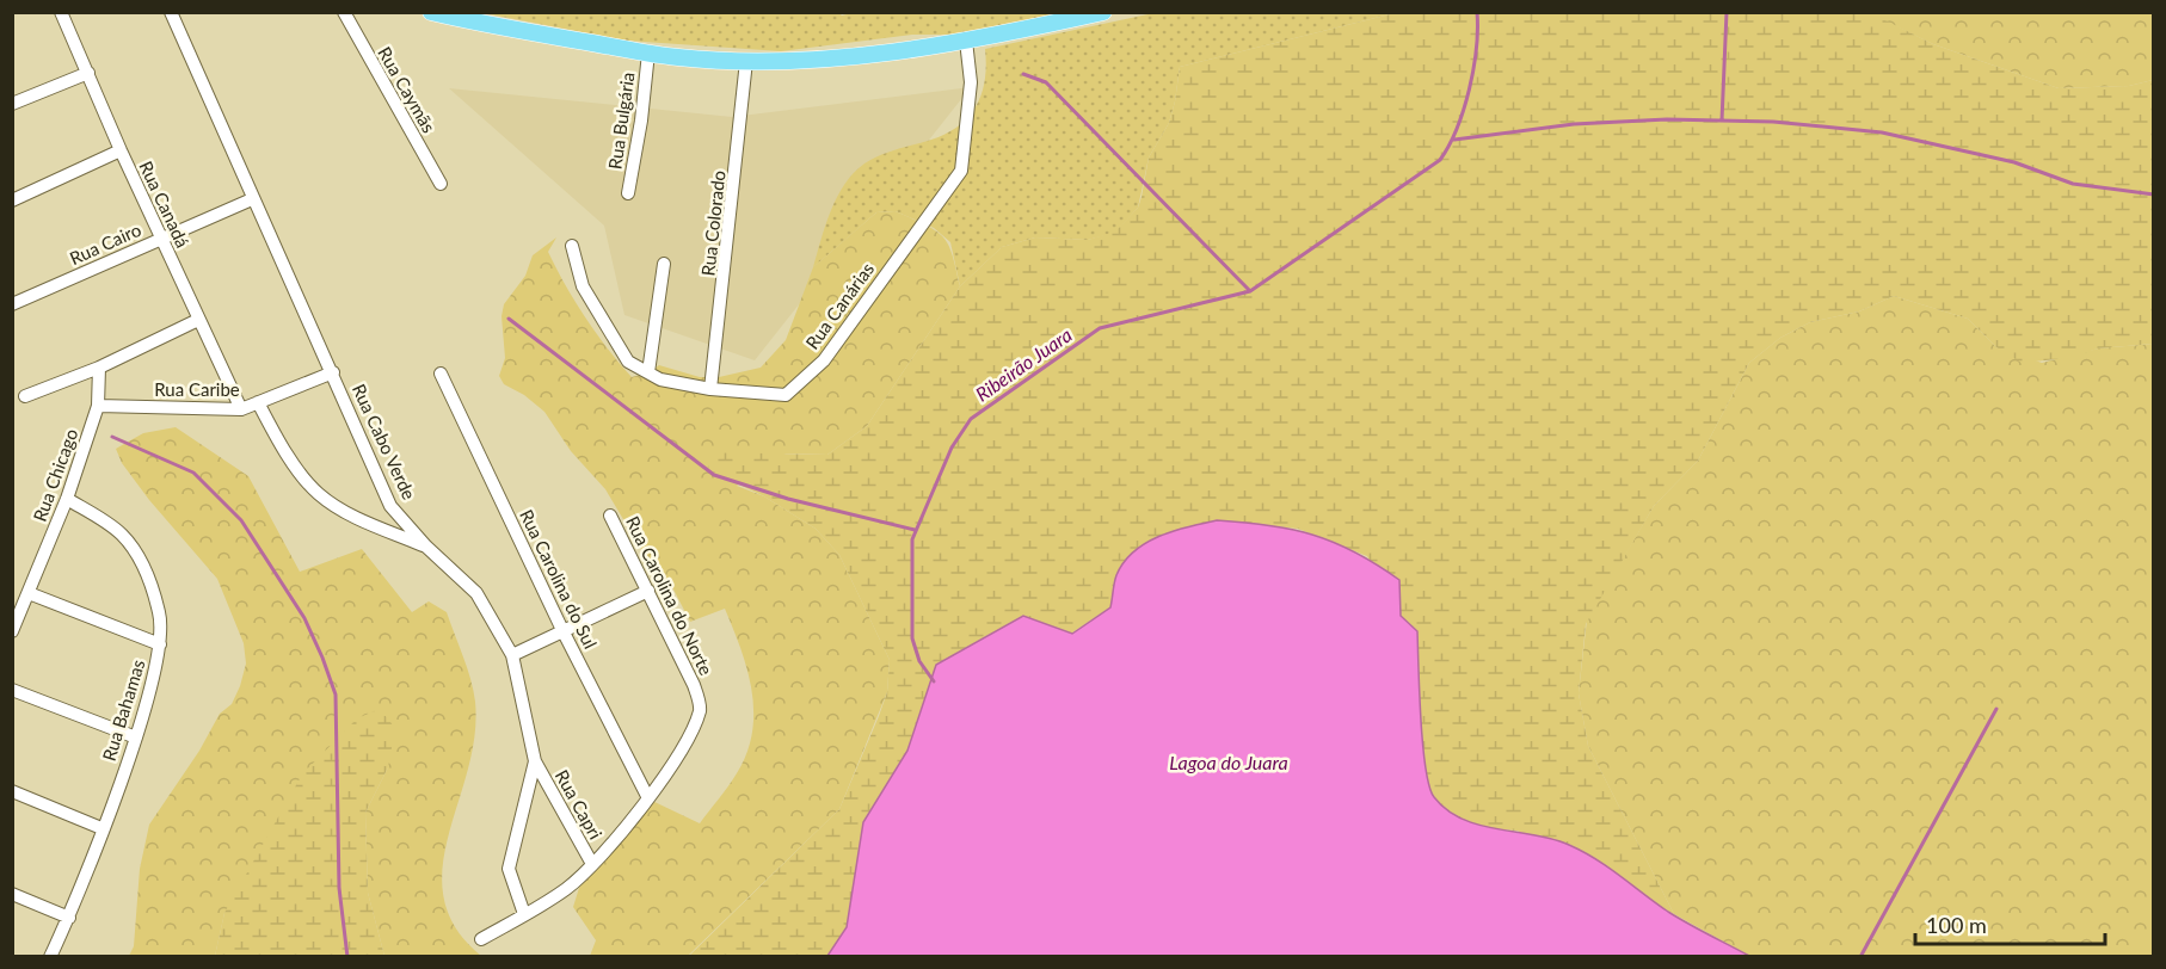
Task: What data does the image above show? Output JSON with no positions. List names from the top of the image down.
{
  "streets": {
    "street": [
      "Rua Caymãs",
      "Rua Bulgária",
      "Rua Canadá",
      "Rua Colorado",
      "Rua Cairo",
      "Rua Canárias",
      "Rua Caribe",
      "Rua Cabo Verde",
      "Rua Chicago",
      "Rua Carolina do Sul",
      "Rua Carolina do Norte",
      "Rua Bahamas",
      "Rua Capri"
    ]
  },
  "crossings": [
    ["Rua Canadá", "Rua Cairo"],
    ["Rua Canadá", "Rua Caribe"],
    ["Rua Colorado", "Rua Canárias"],
    ["Rua Cairo", "Rua Cabo Verde"],
    ["Rua Caribe", "Rua Cabo Verde"],
    ["Rua Caribe", "Rua Chicago"],
    ["Rua Cabo Verde", "Rua Carolina do Norte"],
    ["Rua Cabo Verde", "Rua Capri"],
    ["Rua Chicago", "Rua Bahamas"],
    ["Rua Carolina do Sul", "Rua Carolina do Norte"],
    ["Rua Carolina do Norte", "Rua Capri"]
  ],
  "water": ["Ribeirão Juara", "Lagoa do Juara"],
  "scale_bar": "100 m"
}
